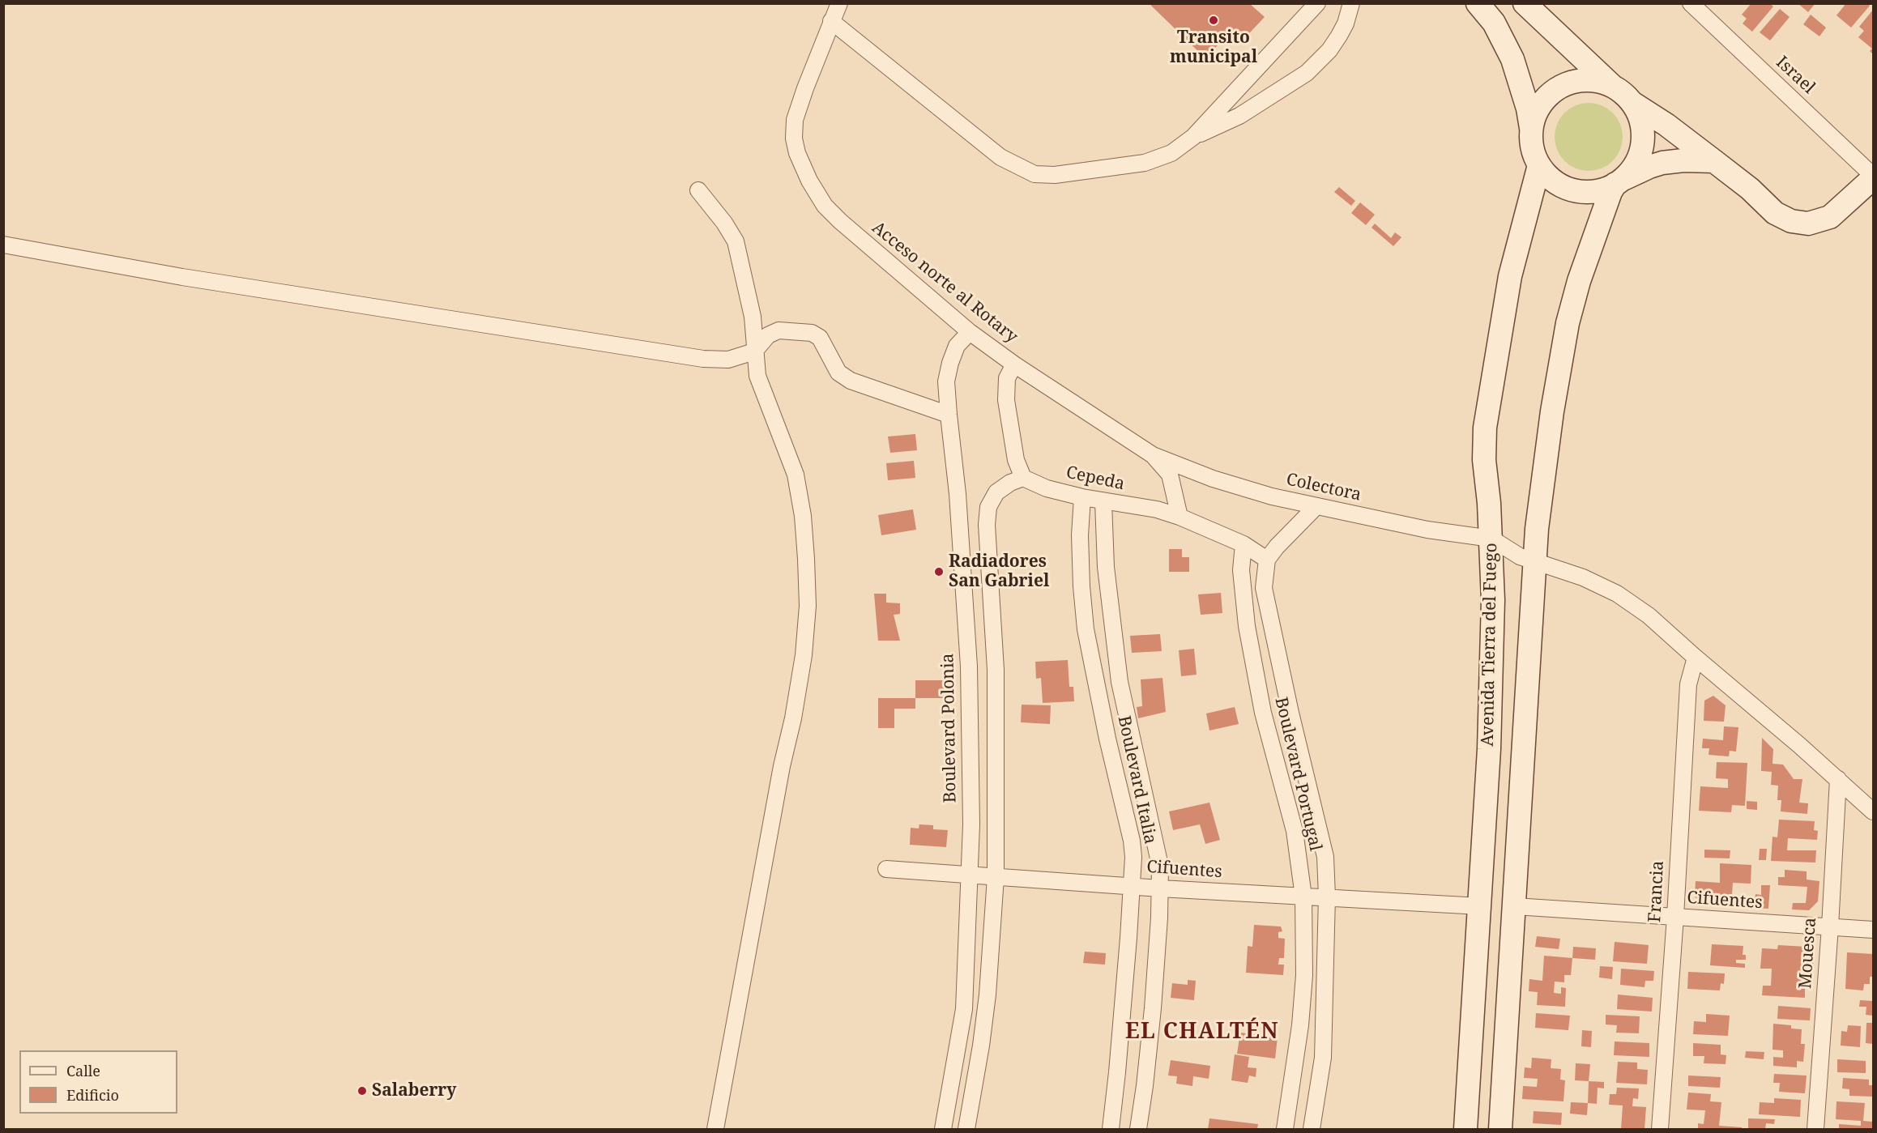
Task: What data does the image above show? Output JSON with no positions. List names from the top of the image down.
{
  "streets": {
    "street": [
      "Israel",
      "Acceso norte al Rotary",
      "Cepeda",
      "Colectora",
      "Avenida Tierra del Fuego",
      "Boulevard Polonia",
      "Boulevard Portugal",
      "Boulevard Italia",
      "Cifuentes",
      "Francia",
      "Mouesca"
    ]
  },
  "crossings": [
    ["Acceso norte al Rotary", "Cepeda"],
    ["Acceso norte al Rotary", "Colectora"],
    ["Acceso norte al Rotary", "Boulevard Polonia"],
    ["Cepeda", "Boulevard Portugal"],
    ["Cepeda", "Boulevard Italia"],
    ["Colectora", "Avenida Tierra del Fuego"],
    ["Avenida Tierra del Fuego", "Cifuentes"],
    ["Boulevard Polonia", "Cifuentes"],
    ["Boulevard Portugal", "Cifuentes"],
    ["Boulevard Italia", "Cifuentes"],
    ["Cifuentes", "Francia"],
    ["Cifuentes", "Mouesca"]
  ],
  "districts": ["EL CHALTÉN"],
  "places": ["Transito municipal", "Radiadores San Gabriel", "Salaberry"],
  "legend": ["Calle", "Edificio"]
}
